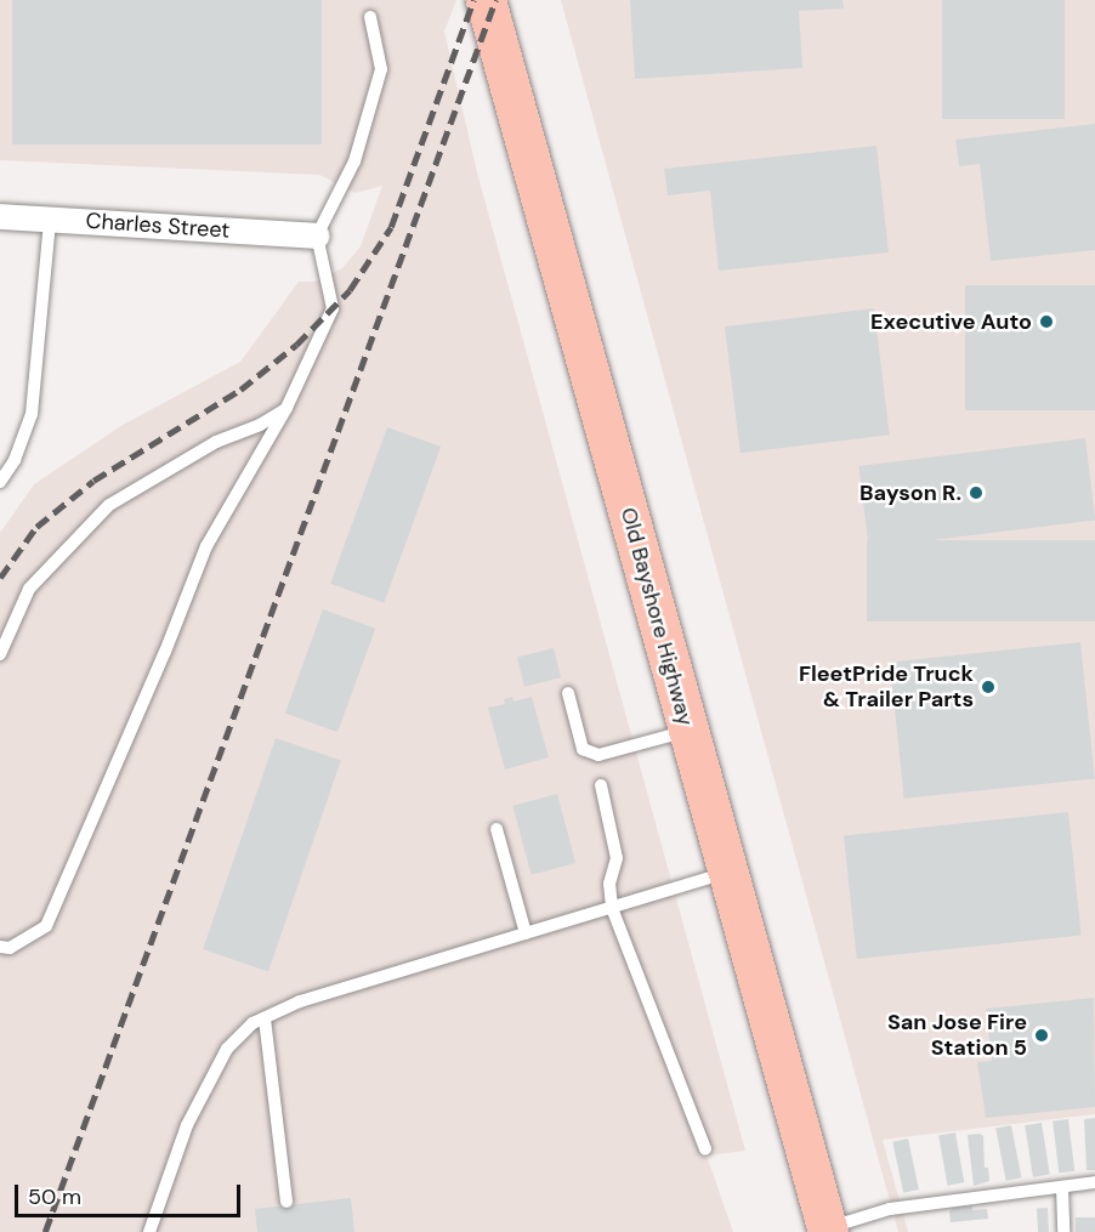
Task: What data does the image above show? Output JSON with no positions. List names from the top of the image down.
{
  "streets": {
    "main road": ["Old Bayshore Highway"],
    "street": ["Charles Street"]
  },
  "places": [
    "Executive Auto",
    "Bayson R.",
    "FleetPride Truck & Trailer Parts",
    "San Jose Fire Station 5"
  ],
  "scale_bar": "50 m"
}
